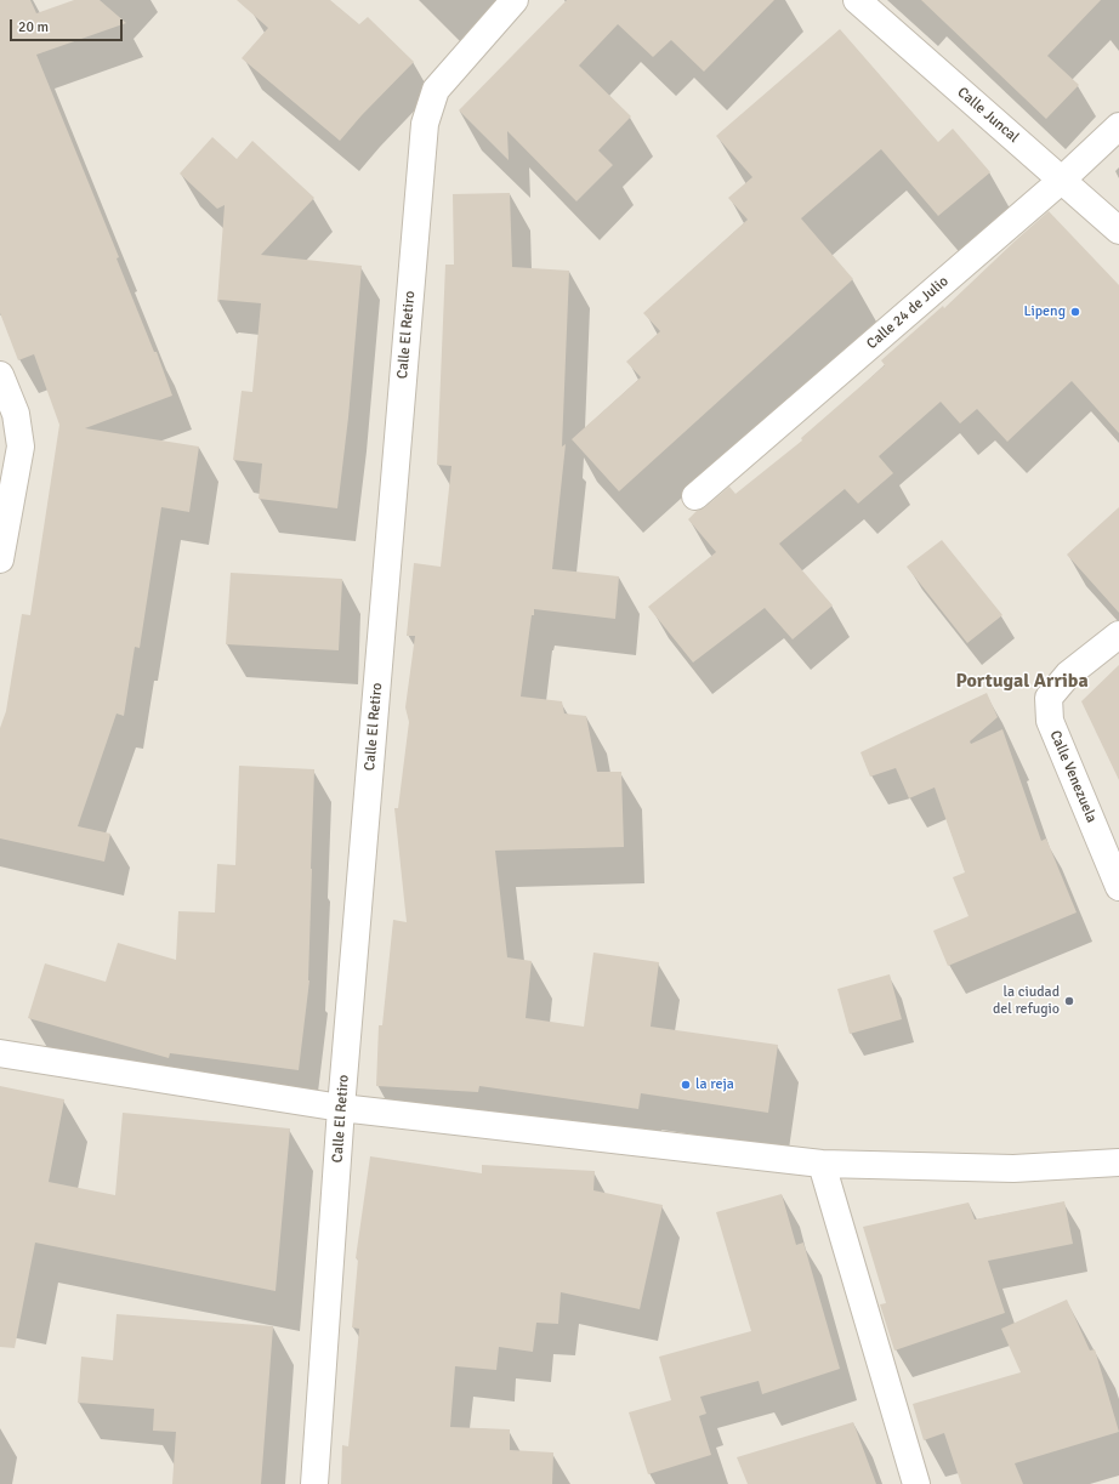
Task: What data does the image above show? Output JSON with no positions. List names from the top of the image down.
{
  "streets": {
    "street": [
      "Calle Juncal",
      "Calle 24 de Julio",
      "Calle El Retiro",
      "Calle Venezuela"
    ]
  },
  "crossings": [
    ["Calle Juncal", "Calle 24 de Julio"]
  ],
  "districts": ["Portugal Arriba"],
  "places": ["Lipeng", "la ciudad del refugio", "la reja"],
  "scale_bar": "20 m"
}
